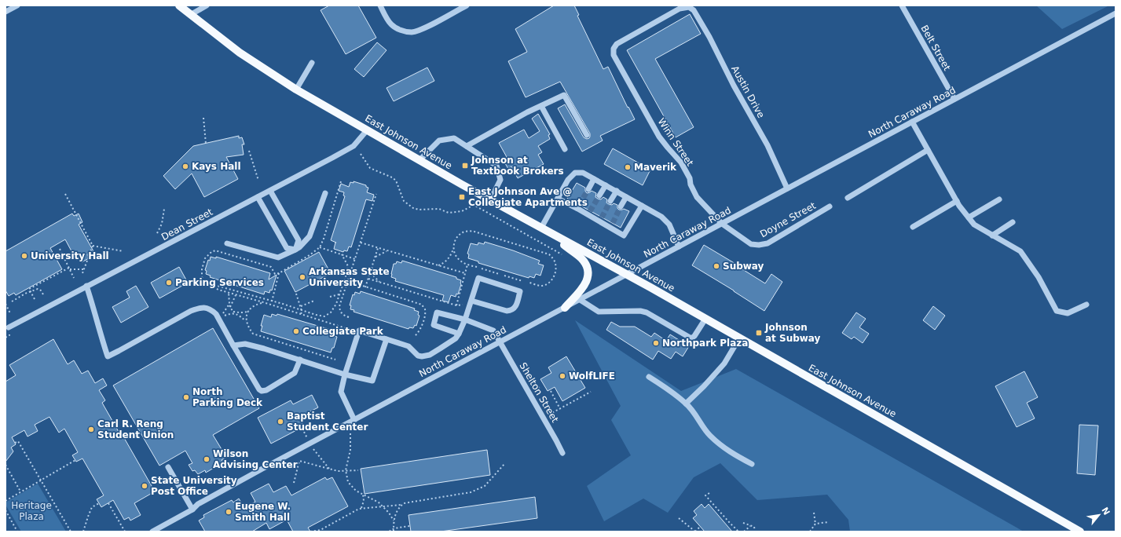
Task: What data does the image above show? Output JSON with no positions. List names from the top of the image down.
{
  "streets": {
    "main road": ["East Johnson Avenue"],
    "street": [
      "Belt Street",
      "Austin Drive",
      "North Caraway Road",
      "Winn Street",
      "Doyne Street",
      "Dean Street",
      "Shelton Street"
    ]
  },
  "crossings": [
    ["Belt Street", "North Caraway Road"],
    ["Austin Drive", "North Caraway Road"],
    ["Austin Drive", "Winn Street"],
    ["North Caraway Road", "East Johnson Avenue"],
    ["North Caraway Road", "Winn Street"],
    ["North Caraway Road", "Doyne Street"],
    ["North Caraway Road", "Shelton Street"],
    ["East Johnson Avenue", "Dean Street"],
    ["Winn Street", "Doyne Street"]
  ],
  "parks": ["Heritage Plaza"],
  "places": {
    "transit": ["Johnson at Textbook Brokers", "East Johnson Ave @ Collegiate Apartments", "Johnson at Subway"],
    "other": [
      "Kays Hall",
      "Maverik",
      "University Hall",
      "Subway",
      "Arkansas State University",
      "Parking Services",
      "Collegiate Park",
      "Northpark Plaza",
      "WolfLIFE",
      "North Parking Deck",
      "Baptist Student Center",
      "Carl R. Reng Student Union",
      "Wilson Advising Center",
      "State University Post Office",
      "Eugene W. Smith Hall"
    ]
  },
  "north": "top right"
}
